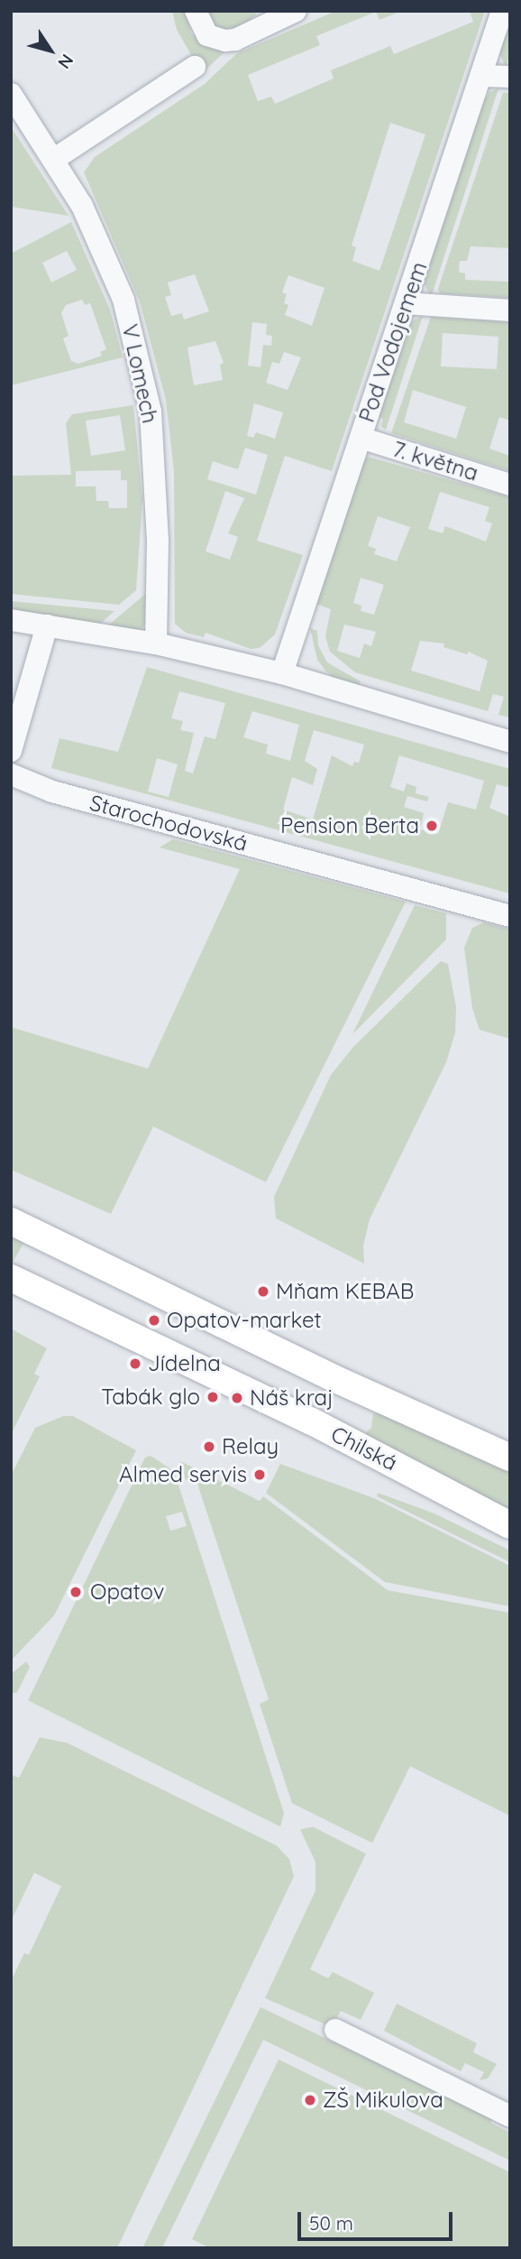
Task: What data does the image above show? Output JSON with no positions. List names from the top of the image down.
{
  "streets": {
    "main road": ["Chilská"],
    "street": [
      "Pod Vodojemem",
      "V Lomech",
      "7. května",
      "Starochodovská"
    ]
  },
  "crossings": [
    ["Pod Vodojemem", "7. května"]
  ],
  "places": [
    "Pension Berta",
    "Mňam KEBAB",
    "Opatov-market",
    "Jídelna",
    "Tabák glo",
    "Náš kraj",
    "Relay",
    "Almed servis",
    "Opatov",
    "ZŠ Mikulova"
  ],
  "scale_bar": "50 m",
  "north": "bottom right"
}
